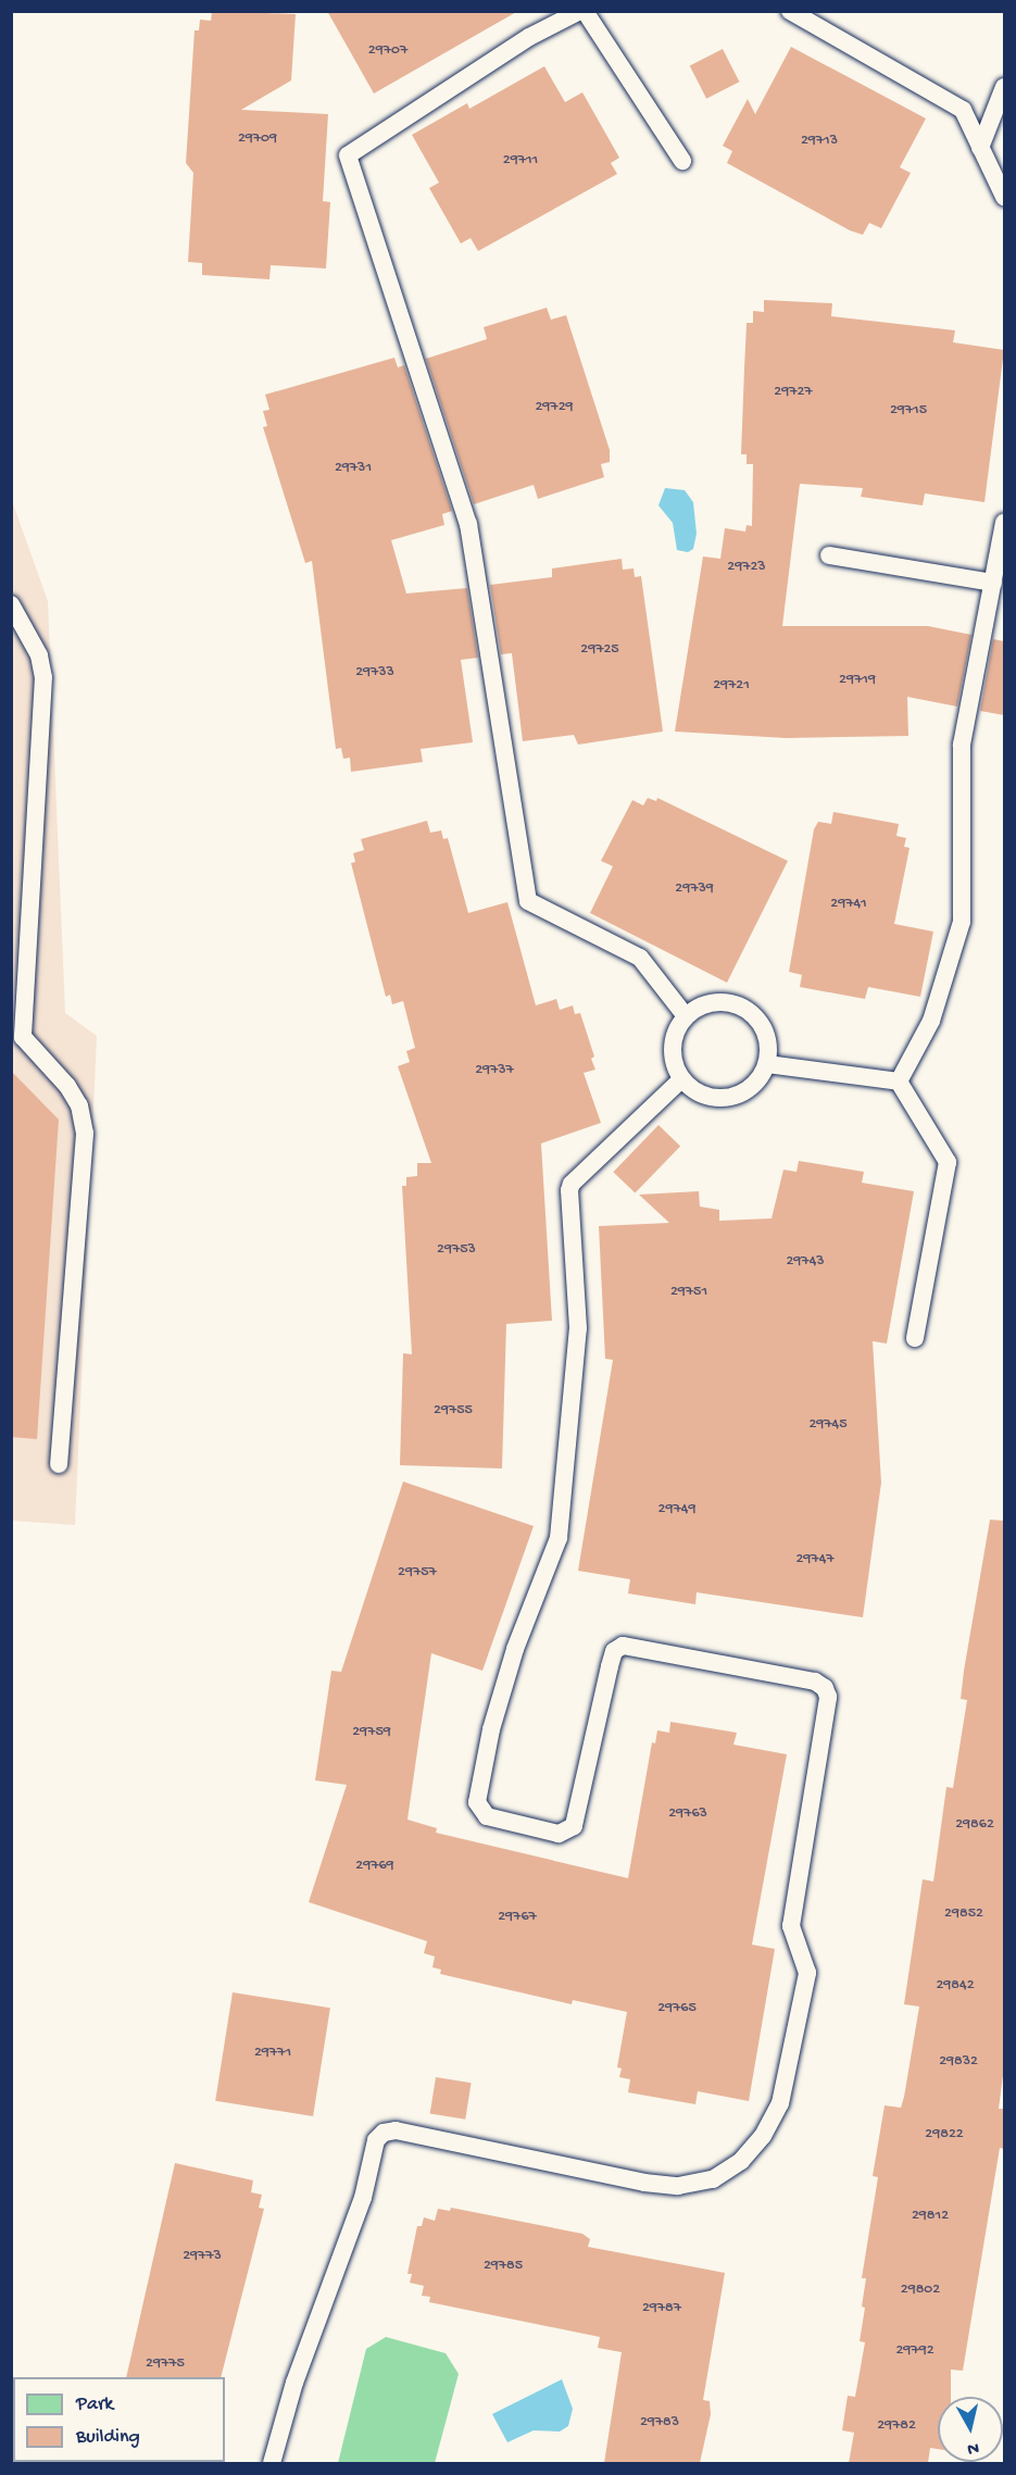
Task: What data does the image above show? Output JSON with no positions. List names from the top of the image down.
{
  "house_numbers": [
    "29707",
    "29709",
    "29713",
    "29711",
    "29727",
    "29729",
    "29715",
    "29731",
    "29723",
    "29725",
    "29733",
    "29719",
    "29721",
    "29739",
    "29741",
    "29737",
    "29753",
    "29743",
    "29751",
    "29755",
    "29745",
    "29749",
    "29747",
    "29757",
    "29759",
    "29763",
    "29862",
    "29769",
    "29852",
    "29767",
    "29842",
    "29765",
    "29771",
    "29832",
    "29822",
    "29812",
    "29773",
    "29785",
    "29802",
    "29787",
    "29792",
    "29775",
    "29783",
    "29782"
  ],
  "legend": ["Park", "Building"],
  "north": "bottom"
}
